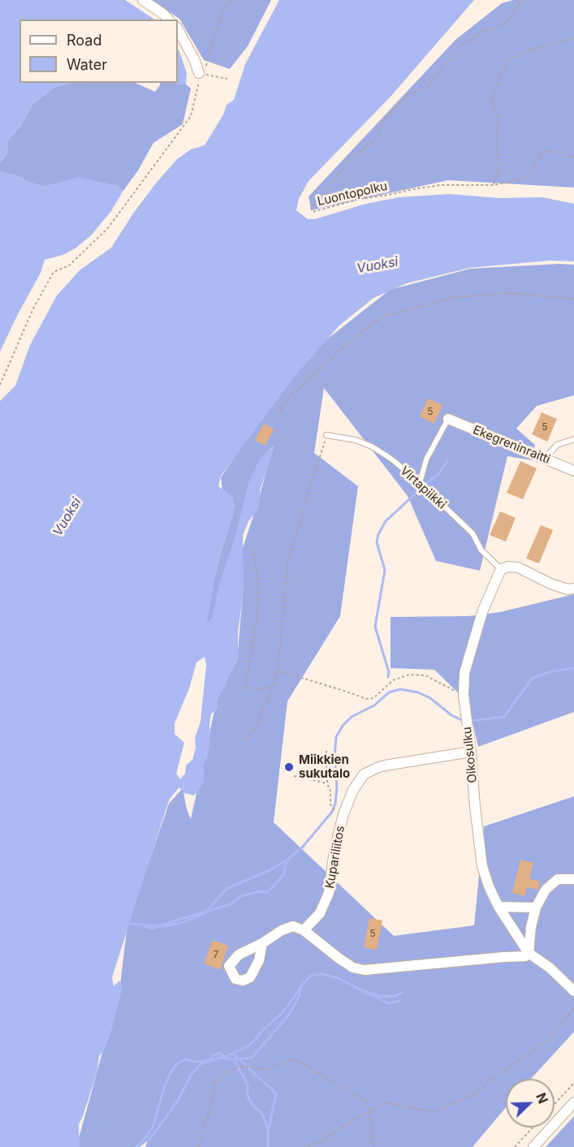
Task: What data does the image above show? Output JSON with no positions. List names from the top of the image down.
{
  "streets": {
    "street": ["Ekegreninraitti", "Oikosulku", "Kupariliitos"],
    "lane": ["Virtapiikki"],
    "path": ["Luontopolku"]
  },
  "crossings": [
    ["Virtapiikki", "Oikosulku"],
    ["Oikosulku", "Kupariliitos"]
  ],
  "water": ["Vuoksi"],
  "places": ["Miikkien sukutalo"],
  "house_numbers": [
    "5",
    "5",
    "5",
    "7"
  ],
  "legend": ["Road", "Water"],
  "north": "top right"
}
